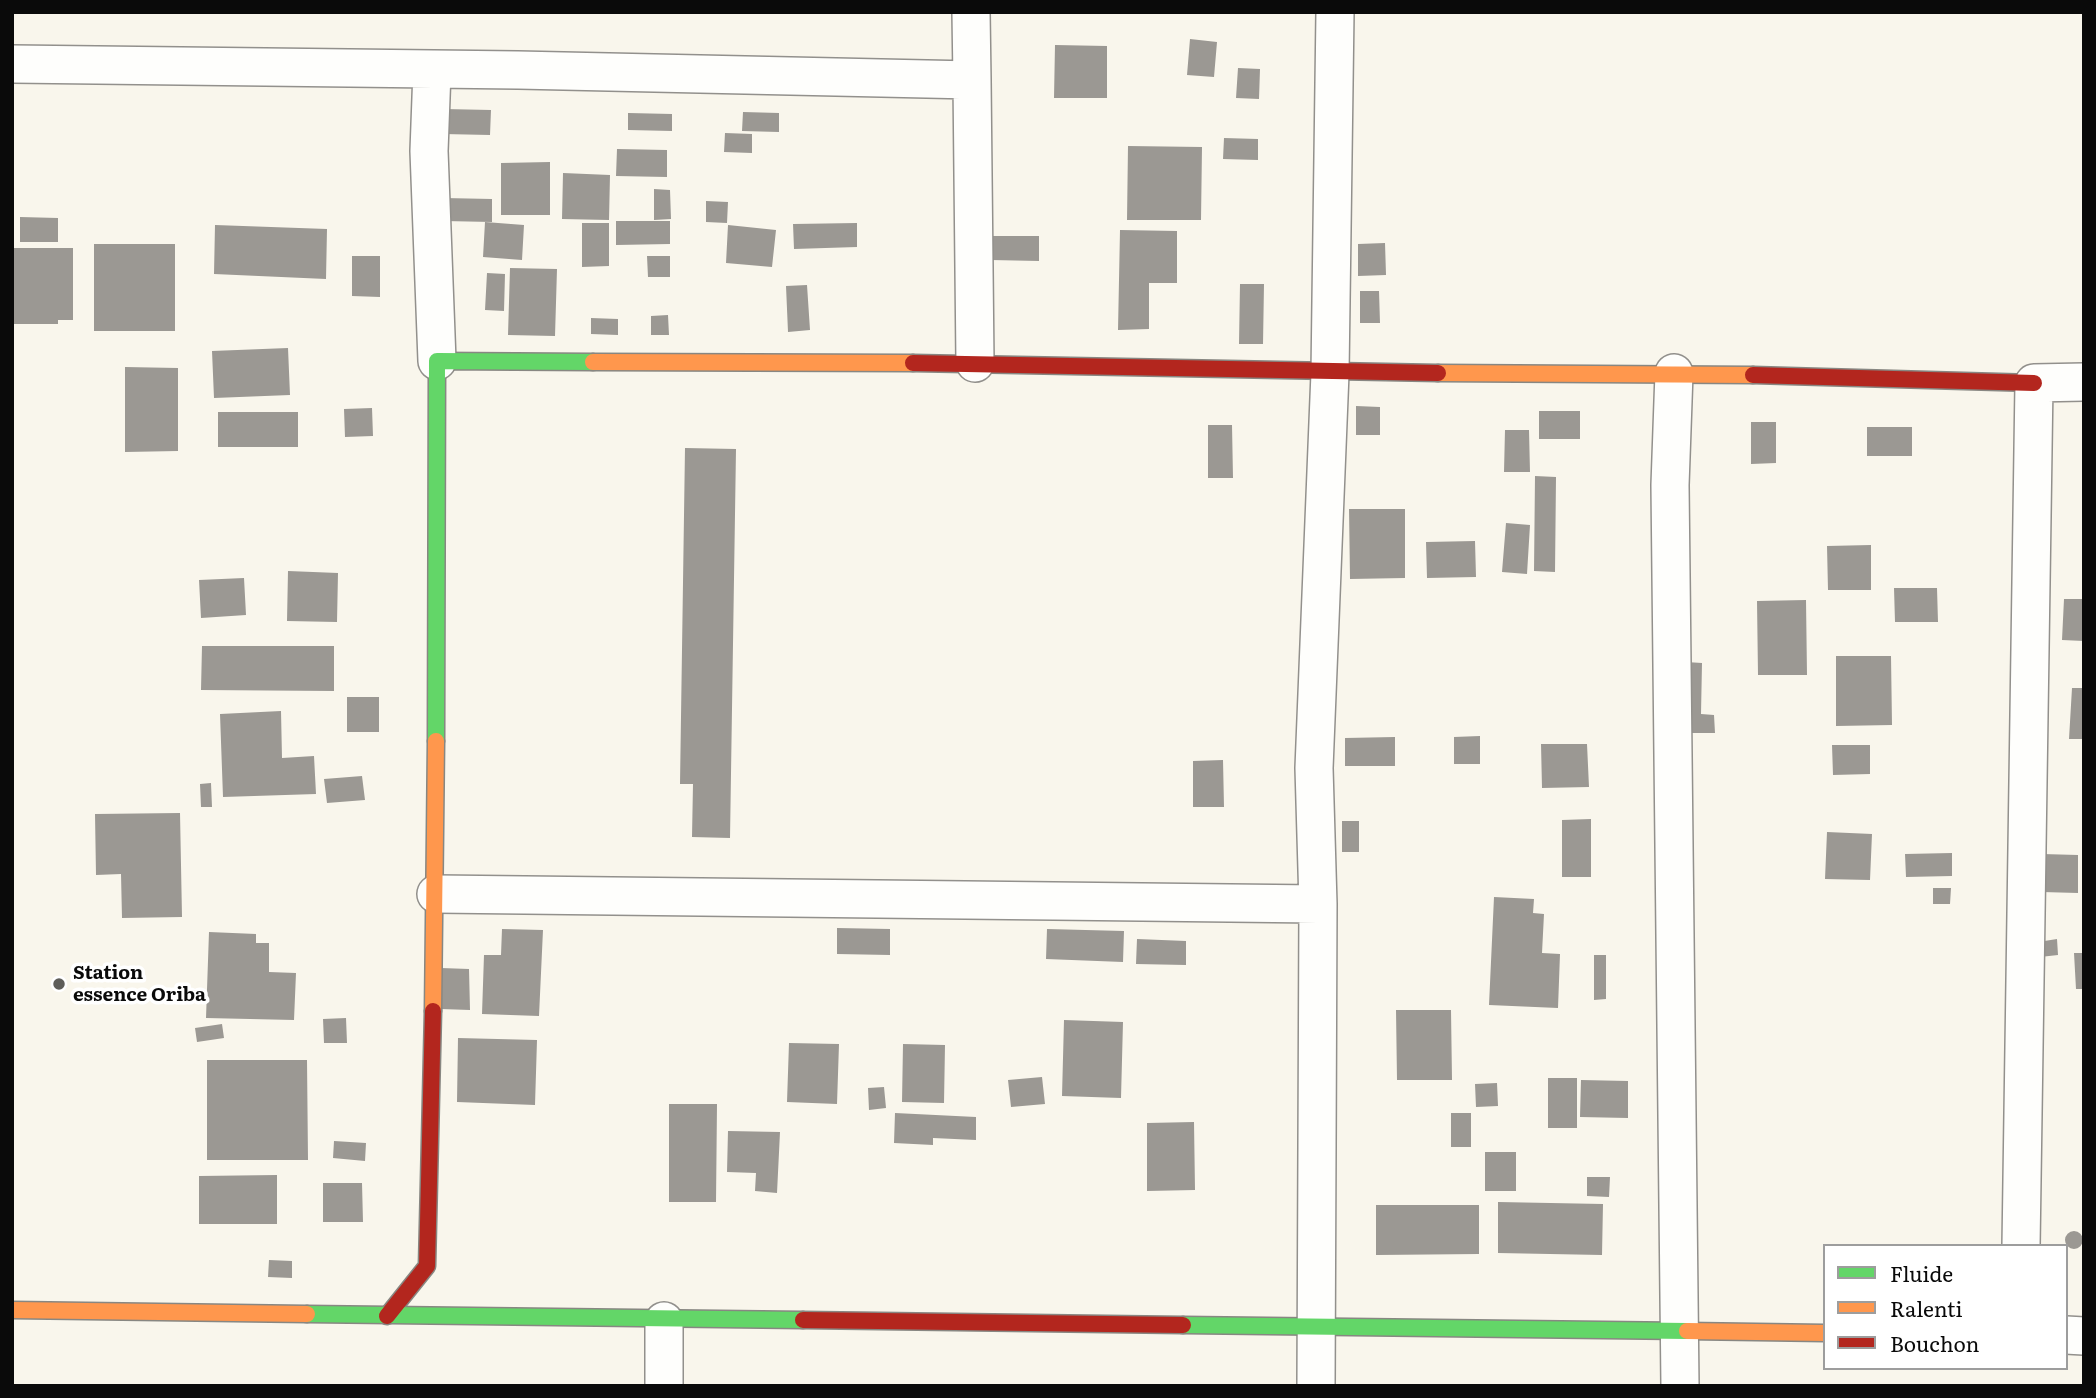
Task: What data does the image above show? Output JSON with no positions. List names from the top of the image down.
{
  "places": ["Station essence Oriba"],
  "legend": ["Fluide", "Ralenti", "Bouchon"]
}
